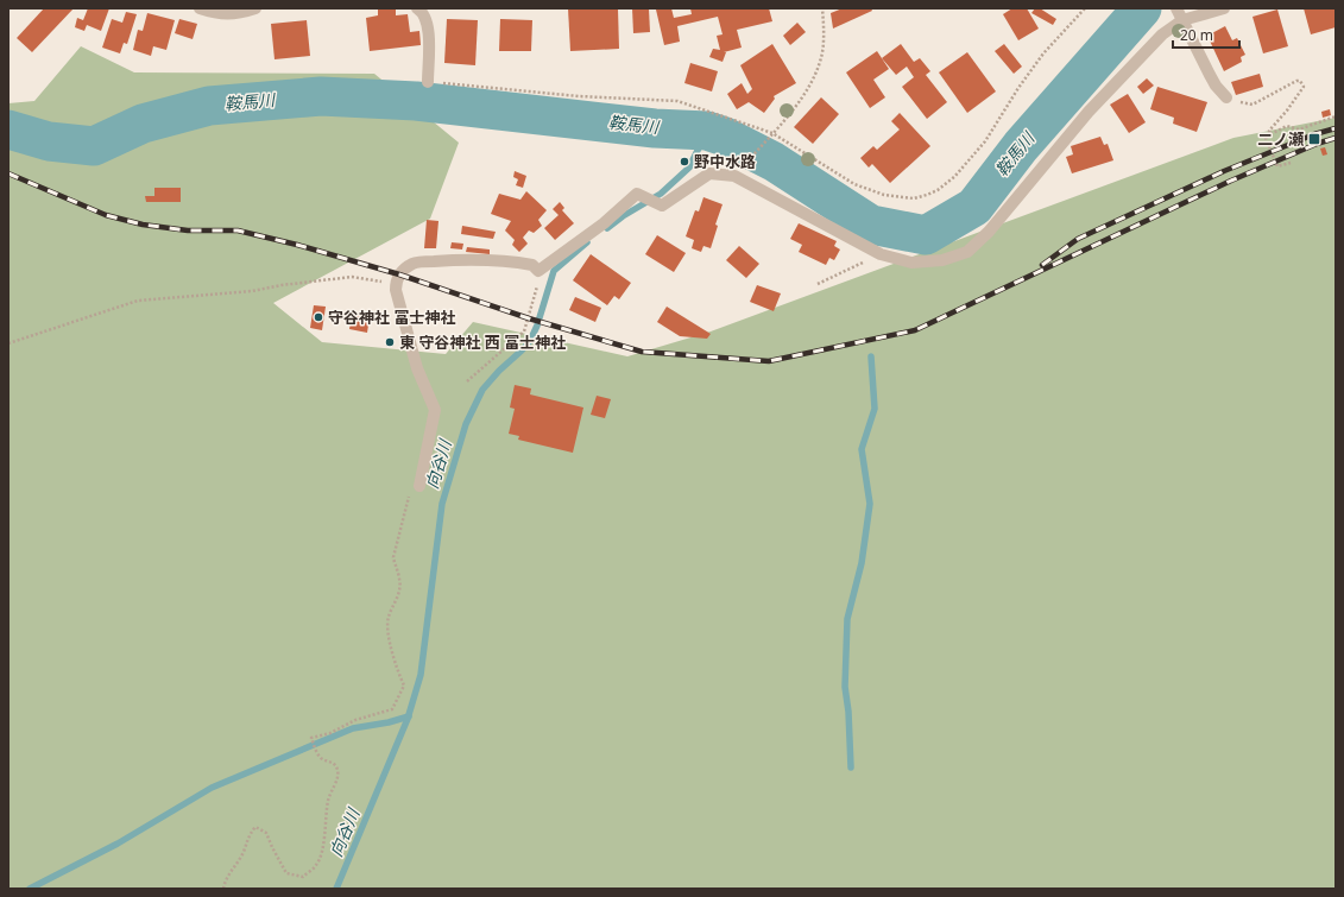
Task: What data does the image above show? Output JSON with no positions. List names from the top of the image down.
{
  "water": ["鞍馬川", "向谷川"],
  "places": {
    "transit": ["二ノ瀬"],
    "other": ["野中水路", "守谷神社 冨士神社", "東 守谷神社 西 冨士神社"]
  },
  "scale_bar": "20 m"
}
